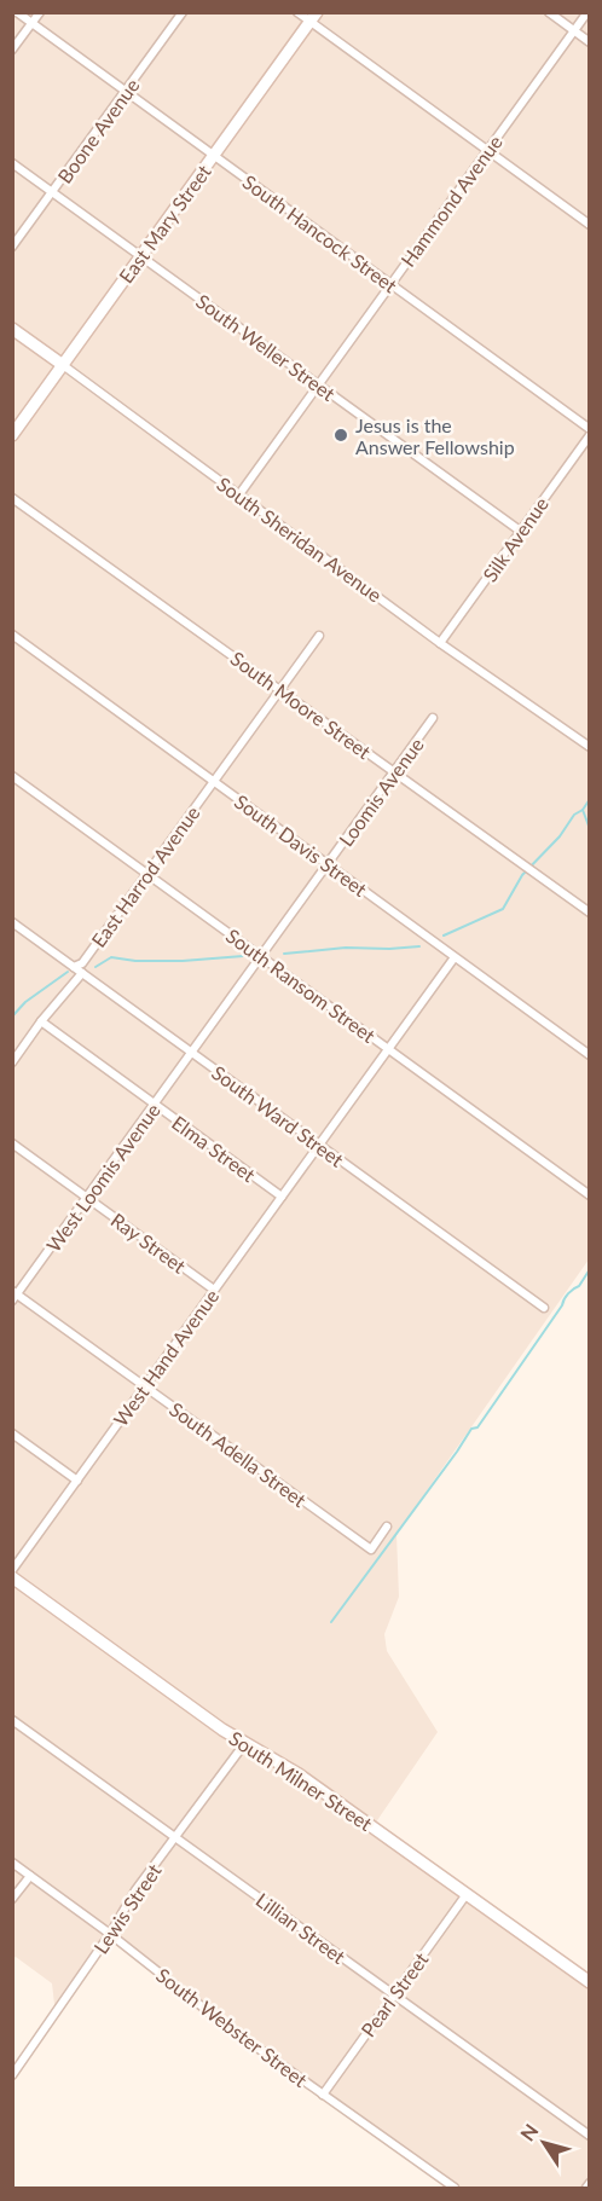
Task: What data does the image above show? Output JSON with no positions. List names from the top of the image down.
{
  "streets": {
    "street": [
      "Boone Avenue",
      "Hammond Avenue",
      "East Mary Street",
      "South Hancock Street",
      "South Weller Street",
      "South Sheridan Avenue",
      "Silk Avenue",
      "South Moore Street",
      "Loomis Avenue",
      "South Davis Street",
      "East Harrod Avenue",
      "South Ransom Street",
      "South Ward Street",
      "Elma Street",
      "West Loomis Avenue",
      "Ray Street",
      "West Hand Avenue",
      "South Adella Street",
      "South Milner Street",
      "Lewis Street",
      "Lillian Street",
      "Pearl Street",
      "South Webster Street"
    ]
  },
  "crossings": [
    ["Boone Avenue", "South Hancock Street"],
    ["Boone Avenue", "South Weller Street"],
    ["Hammond Avenue", "South Hancock Street"],
    ["Hammond Avenue", "South Weller Street"],
    ["Hammond Avenue", "South Sheridan Avenue"],
    ["East Mary Street", "South Hancock Street"],
    ["East Mary Street", "South Weller Street"],
    ["East Mary Street", "South Sheridan Avenue"],
    ["South Weller Street", "Silk Avenue"],
    ["South Sheridan Avenue", "Silk Avenue"],
    ["South Moore Street", "Loomis Avenue"],
    ["South Moore Street", "East Harrod Avenue"],
    ["Loomis Avenue", "South Davis Street"],
    ["Loomis Avenue", "South Ransom Street"],
    ["Loomis Avenue", "West Loomis Avenue"],
    ["South Davis Street", "East Harrod Avenue"],
    ["South Davis Street", "West Hand Avenue"],
    ["East Harrod Avenue", "South Ransom Street"],
    ["East Harrod Avenue", "South Ward Street"],
    ["South Ransom Street", "West Loomis Avenue"],
    ["South Ransom Street", "West Hand Avenue"],
    ["South Ward Street", "West Loomis Avenue"],
    ["South Ward Street", "West Hand Avenue"],
    ["Elma Street", "West Loomis Avenue"],
    ["Elma Street", "West Hand Avenue"],
    ["West Loomis Avenue", "Ray Street"],
    ["West Loomis Avenue", "South Adella Street"],
    ["Ray Street", "West Hand Avenue"],
    ["West Hand Avenue", "South Adella Street"],
    ["South Milner Street", "Lewis Street"],
    ["South Milner Street", "Pearl Street"],
    ["Lewis Street", "Lillian Street"],
    ["Lewis Street", "South Webster Street"],
    ["Lillian Street", "Pearl Street"],
    ["Pearl Street", "South Webster Street"]
  ],
  "places": ["Jesus is the Answer Fellowship"],
  "north": "top left"
}
